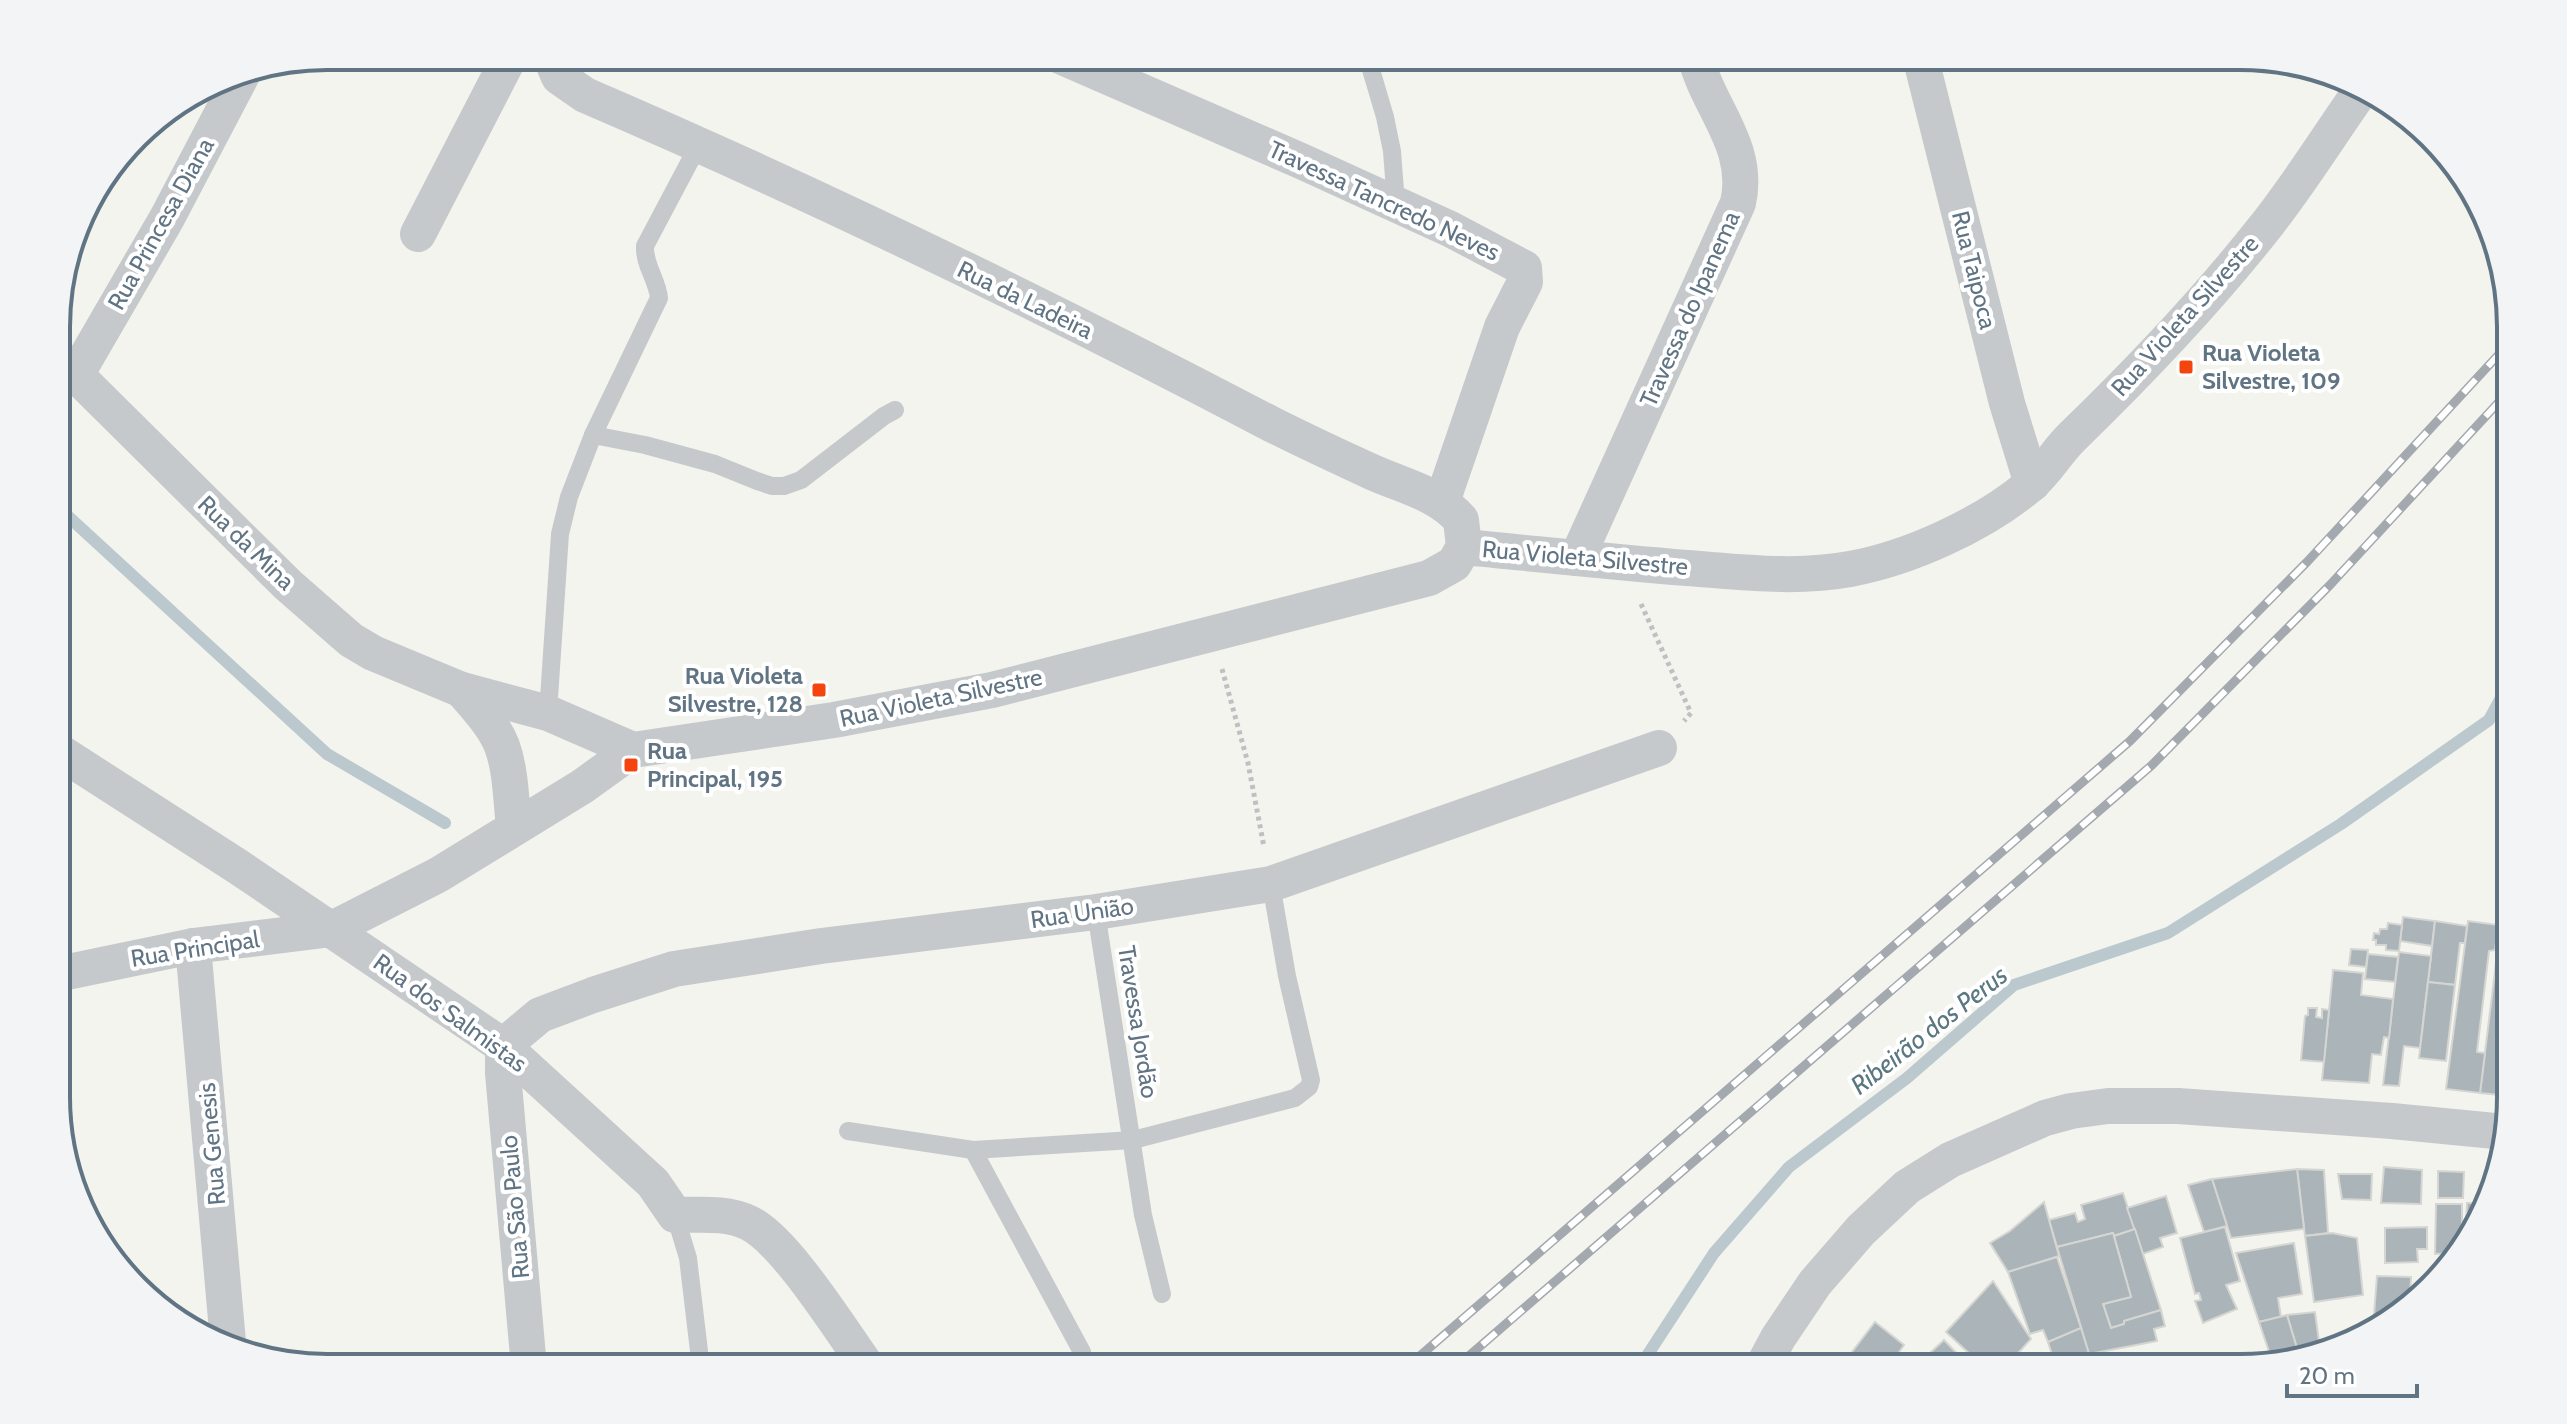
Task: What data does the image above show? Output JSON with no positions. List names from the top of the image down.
{
  "streets": {
    "street": [
      "Travessa Tancredo Neves",
      "Rua Princesa Diana",
      "Rua Taipoca",
      "Rua da Ladeira",
      "Travessa do Ipanema",
      "Rua Violeta Silvestre",
      "Rua da Mina",
      "Rua União",
      "Rua Principal",
      "Rua dos Salmistas",
      "Rua Genesis",
      "Rua São Paulo"
    ],
    "lane": ["Travessa Jordão"]
  },
  "crossings": [
    ["Travessa Tancredo Neves", "Rua da Ladeira"],
    ["Rua Taipoca", "Rua Violeta Silvestre"],
    ["Travessa do Ipanema", "Rua Violeta Silvestre"],
    ["Rua Violeta Silvestre", "Rua da Mina"],
    ["Rua Violeta Silvestre", "Rua Principal"],
    ["Rua Violeta Silvestre", "Rua dos Salmistas"],
    ["Rua União", "Rua dos Salmistas"],
    ["Rua União", "Travessa Jordão"],
    ["Rua União", "Rua São Paulo"],
    ["Rua Principal", "Rua dos Salmistas"],
    ["Rua Principal", "Rua Genesis"],
    ["Rua dos Salmistas", "Rua São Paulo"]
  ],
  "water": ["Ribeirão dos Perus"],
  "places": {
    "transit": ["Rua Violeta Silvestre, 109", "Rua Violeta Silvestre, 128", "Rua Principal, 195"]
  },
  "scale_bar": "20 m"
}
